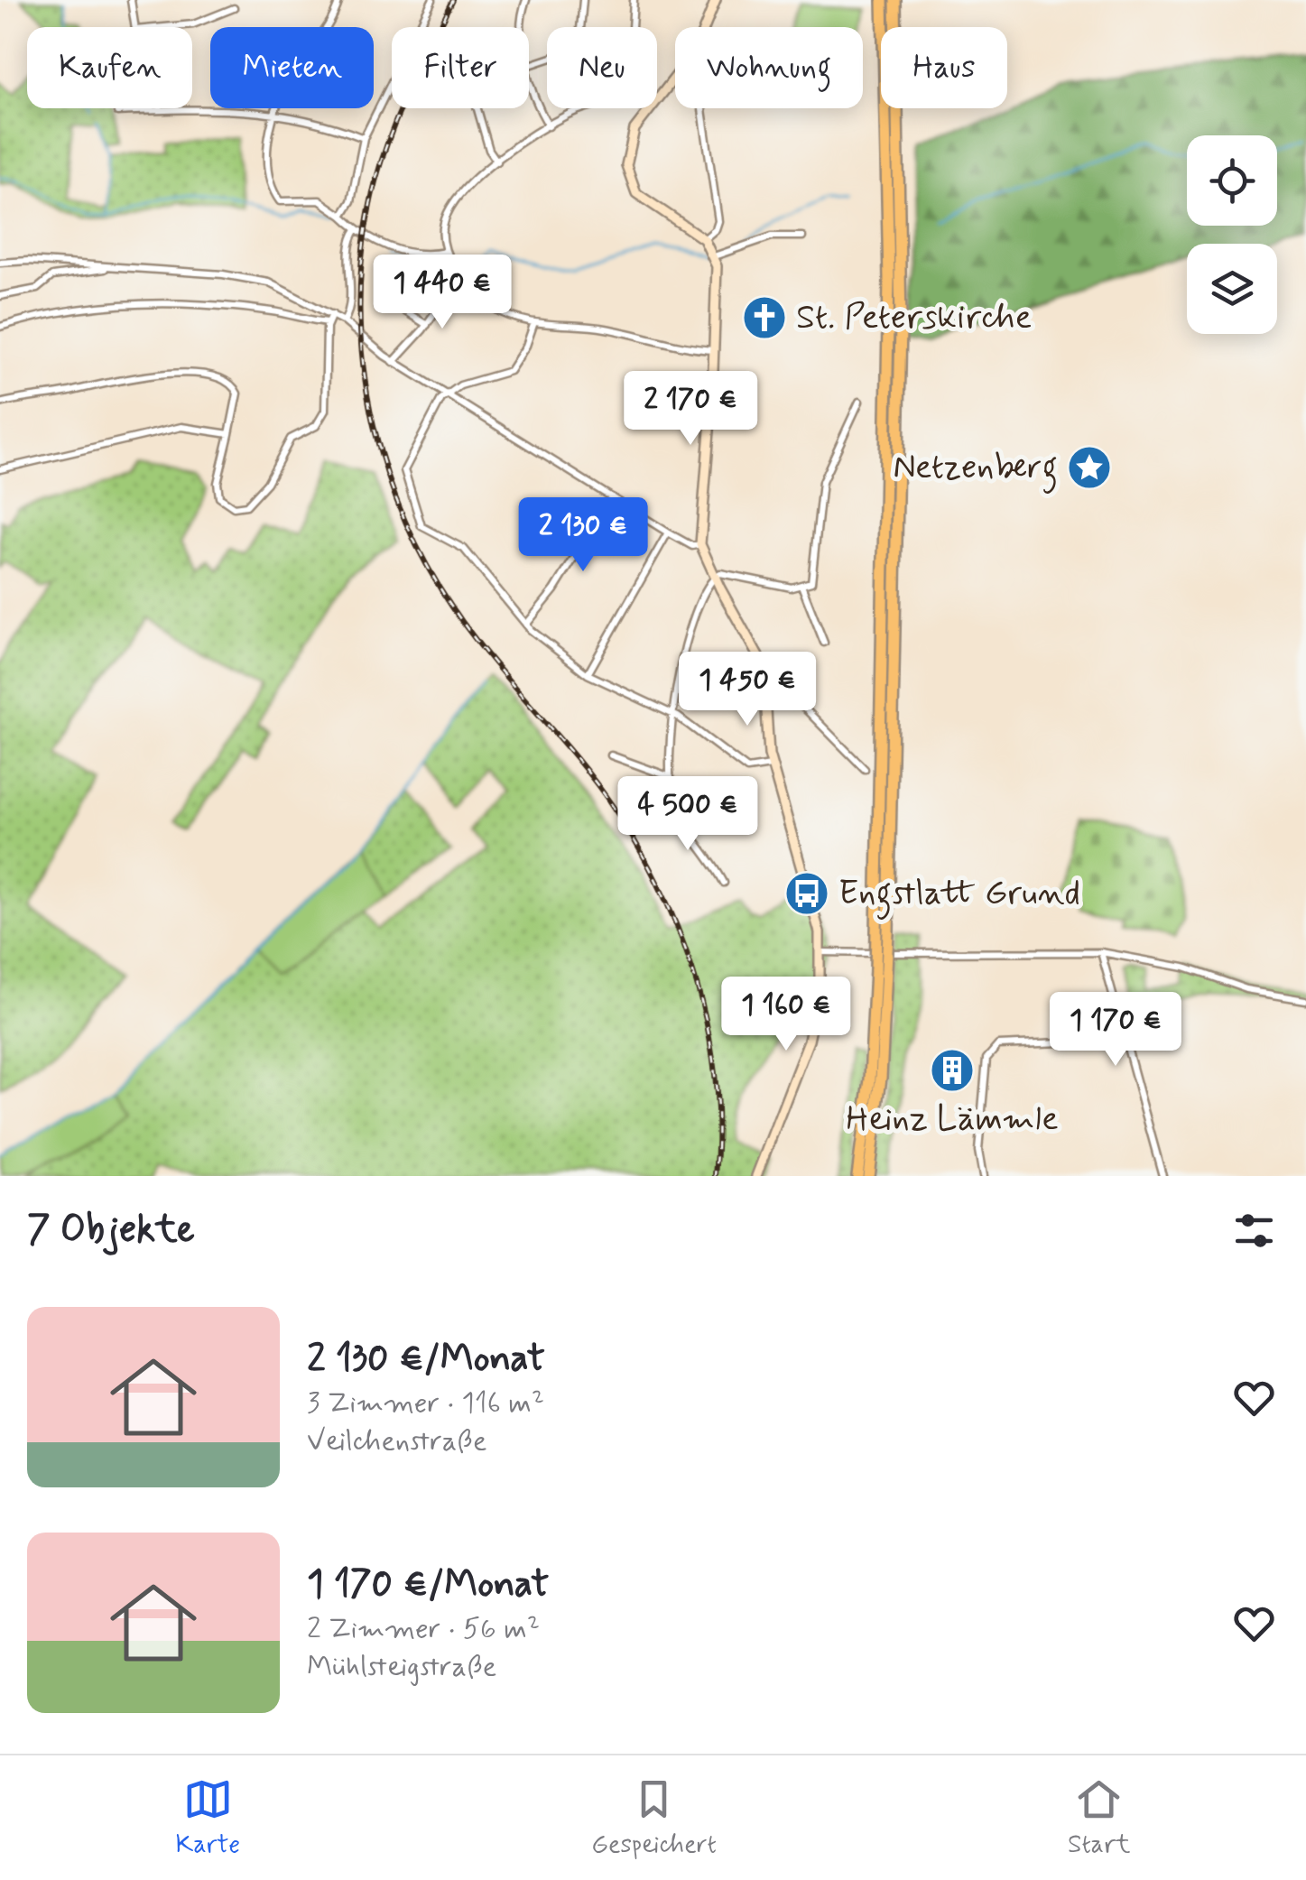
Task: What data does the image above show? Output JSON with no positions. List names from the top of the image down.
{
  "places": {
    "church": ["St. Peterskirche"],
    "place": ["Netzenberg"],
    "bus stop": ["Engstlatt Grund"],
    "building": ["Heinz Lämmle"]
  },
  "page": {
    "chip": [
      "Kaufen",
      "Mieten",
      "Filter",
      "Neu",
      "Wohnung",
      "Haus"
    ],
    "price": [
      "1 440 €",
      "2 170 €",
      "2 130 €",
      "1 450 €",
      "4 500 €",
      "1 160 €",
      "1 170 €"
    ],
    "heading": "7 Objekte",
    "list": [
      {
        "name": "2 130 €/Monat",
        "note": "3 Zimmer · 116 m² · Veilchenstraße"
      },
      {
        "name": "1 170 €/Monat",
        "note": "2 Zimmer · 56 m² · Mühlsteigstraße"
      }
    ],
    "tabs": ["Karte", "Gespeichert", "Start"]
  }
}
